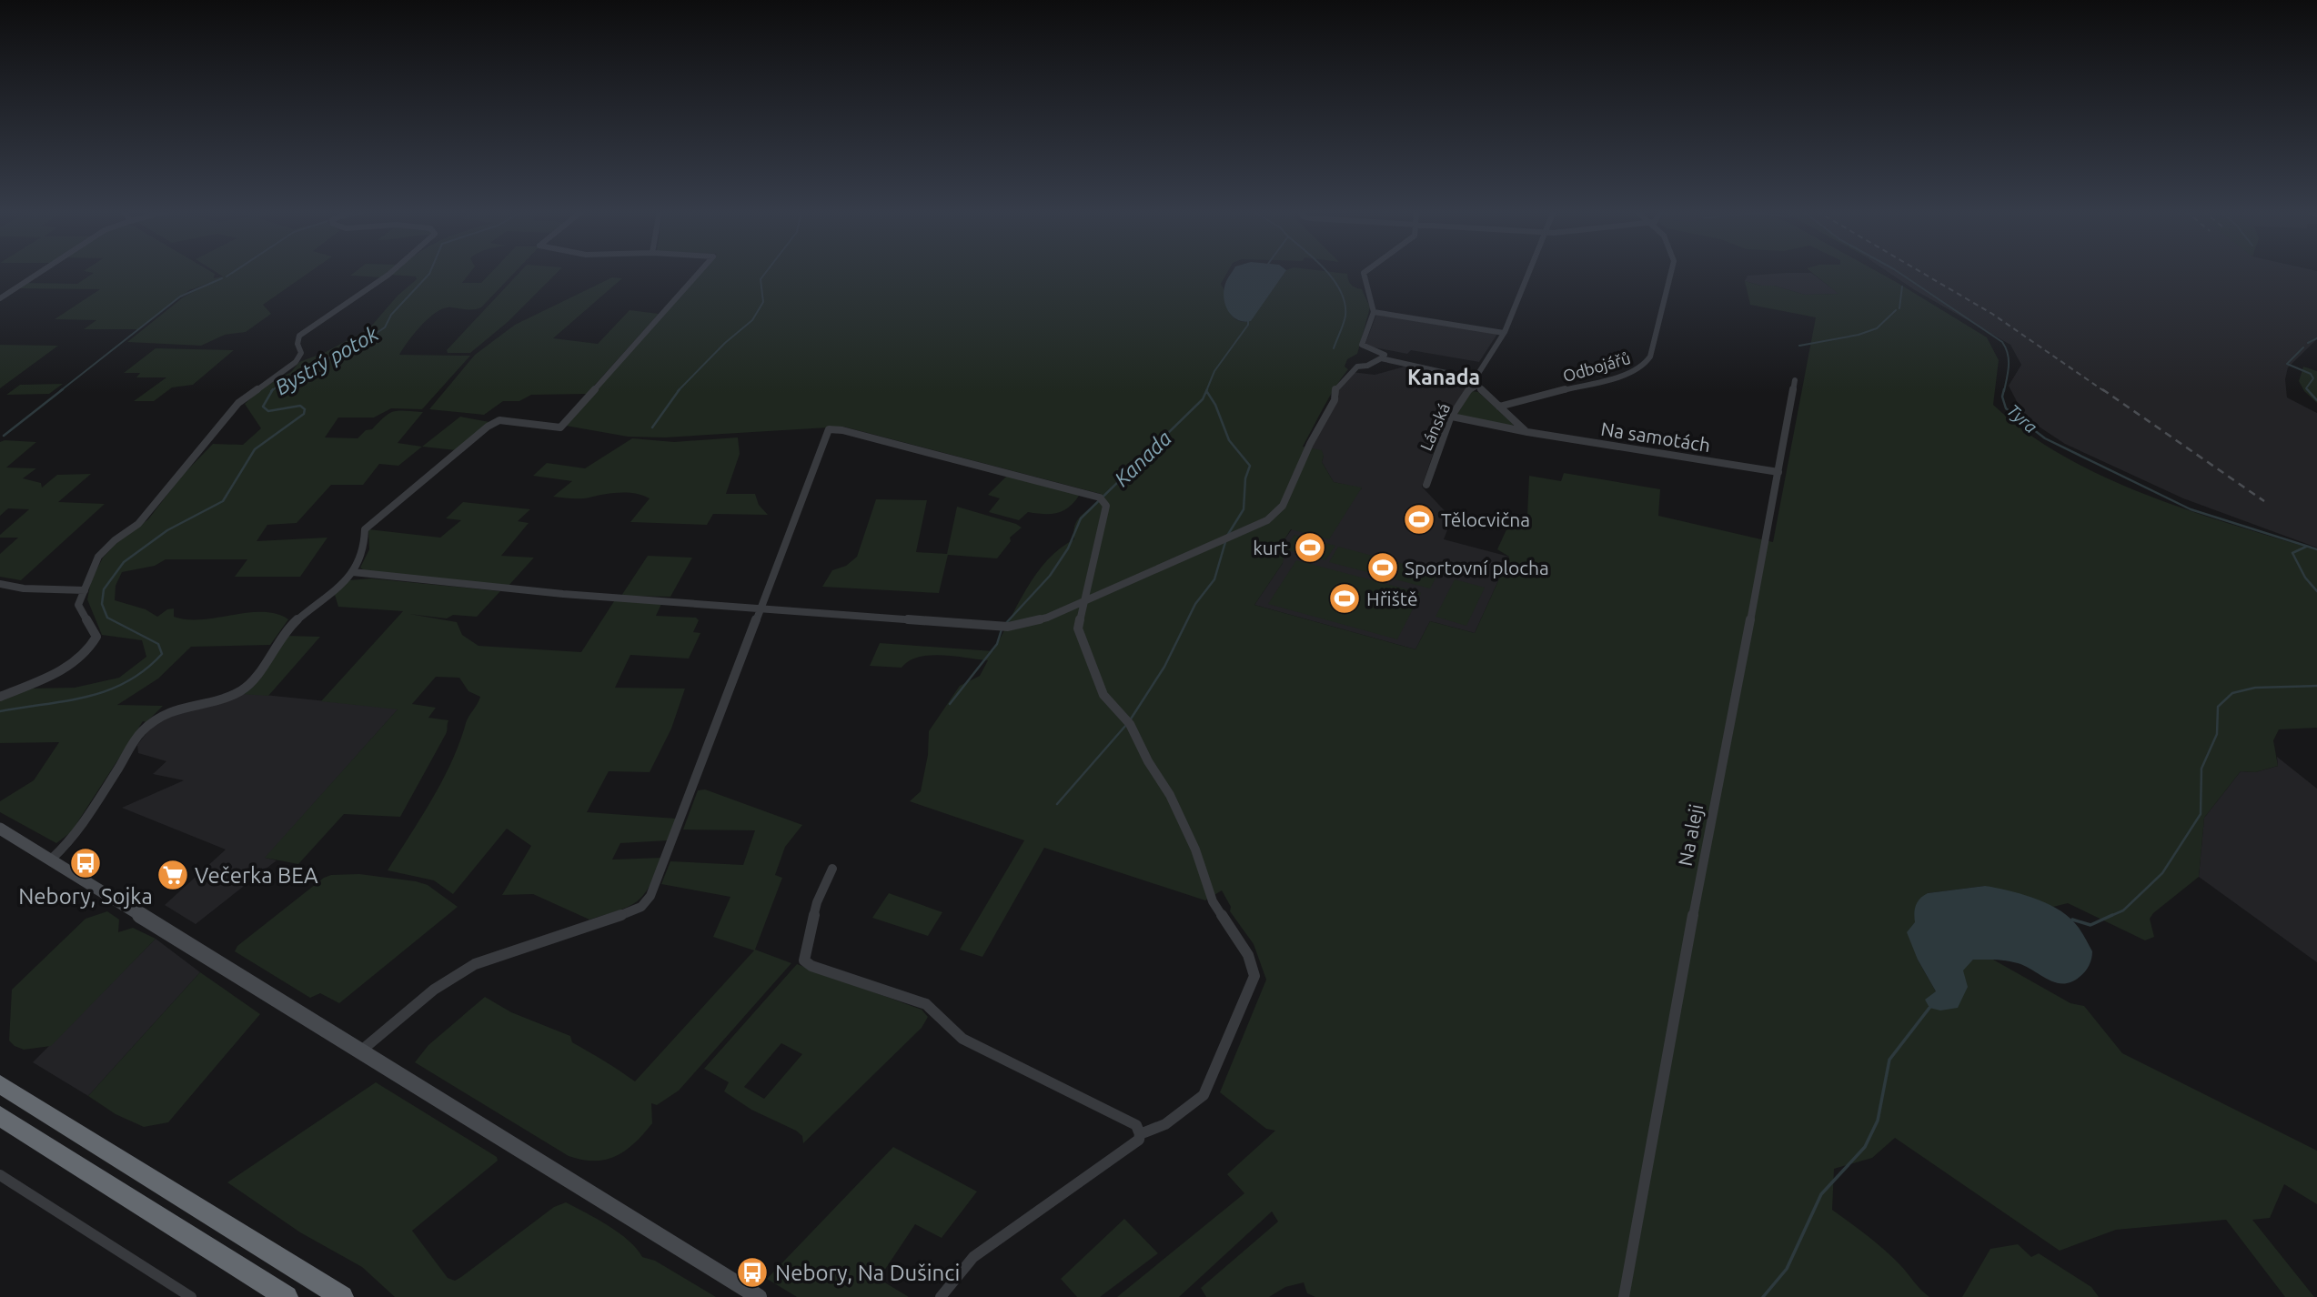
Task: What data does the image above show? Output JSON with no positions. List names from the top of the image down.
{
  "streets": {
    "street": [
      "Odbojářů",
      "Lánská",
      "Na samotách",
      "Na aleji"
    ]
  },
  "crossings": [
    ["Lánská", "Na samotách"],
    ["Na samotách", "Na aleji"]
  ],
  "districts": ["Kanada"],
  "water": ["Bystrý potok", "Tyra", "Kanada"],
  "places": {
    "sports": [
      "Tělocvična",
      "kurt",
      "Sportovní plocha",
      "Hřiště"
    ],
    "bus stop": ["Nebory, Sojka", "Nebory, Na Dušinci"],
    "supermarket": ["Večerka BEA"]
  }
}
